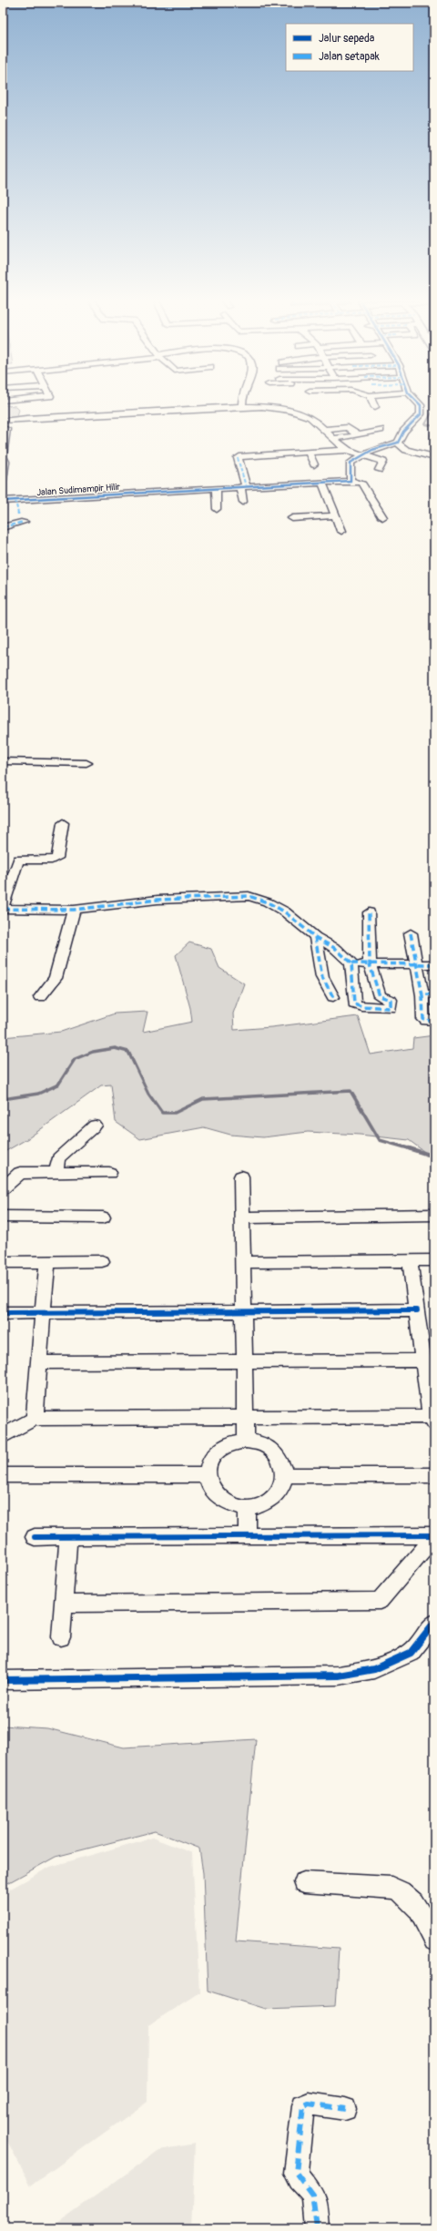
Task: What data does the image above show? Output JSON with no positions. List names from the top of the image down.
{
  "streets": {
    "street": ["Jalan Sudimampir Hilir"]
  },
  "legend": ["Jalur sepeda", "Jalan setapak"]
}
